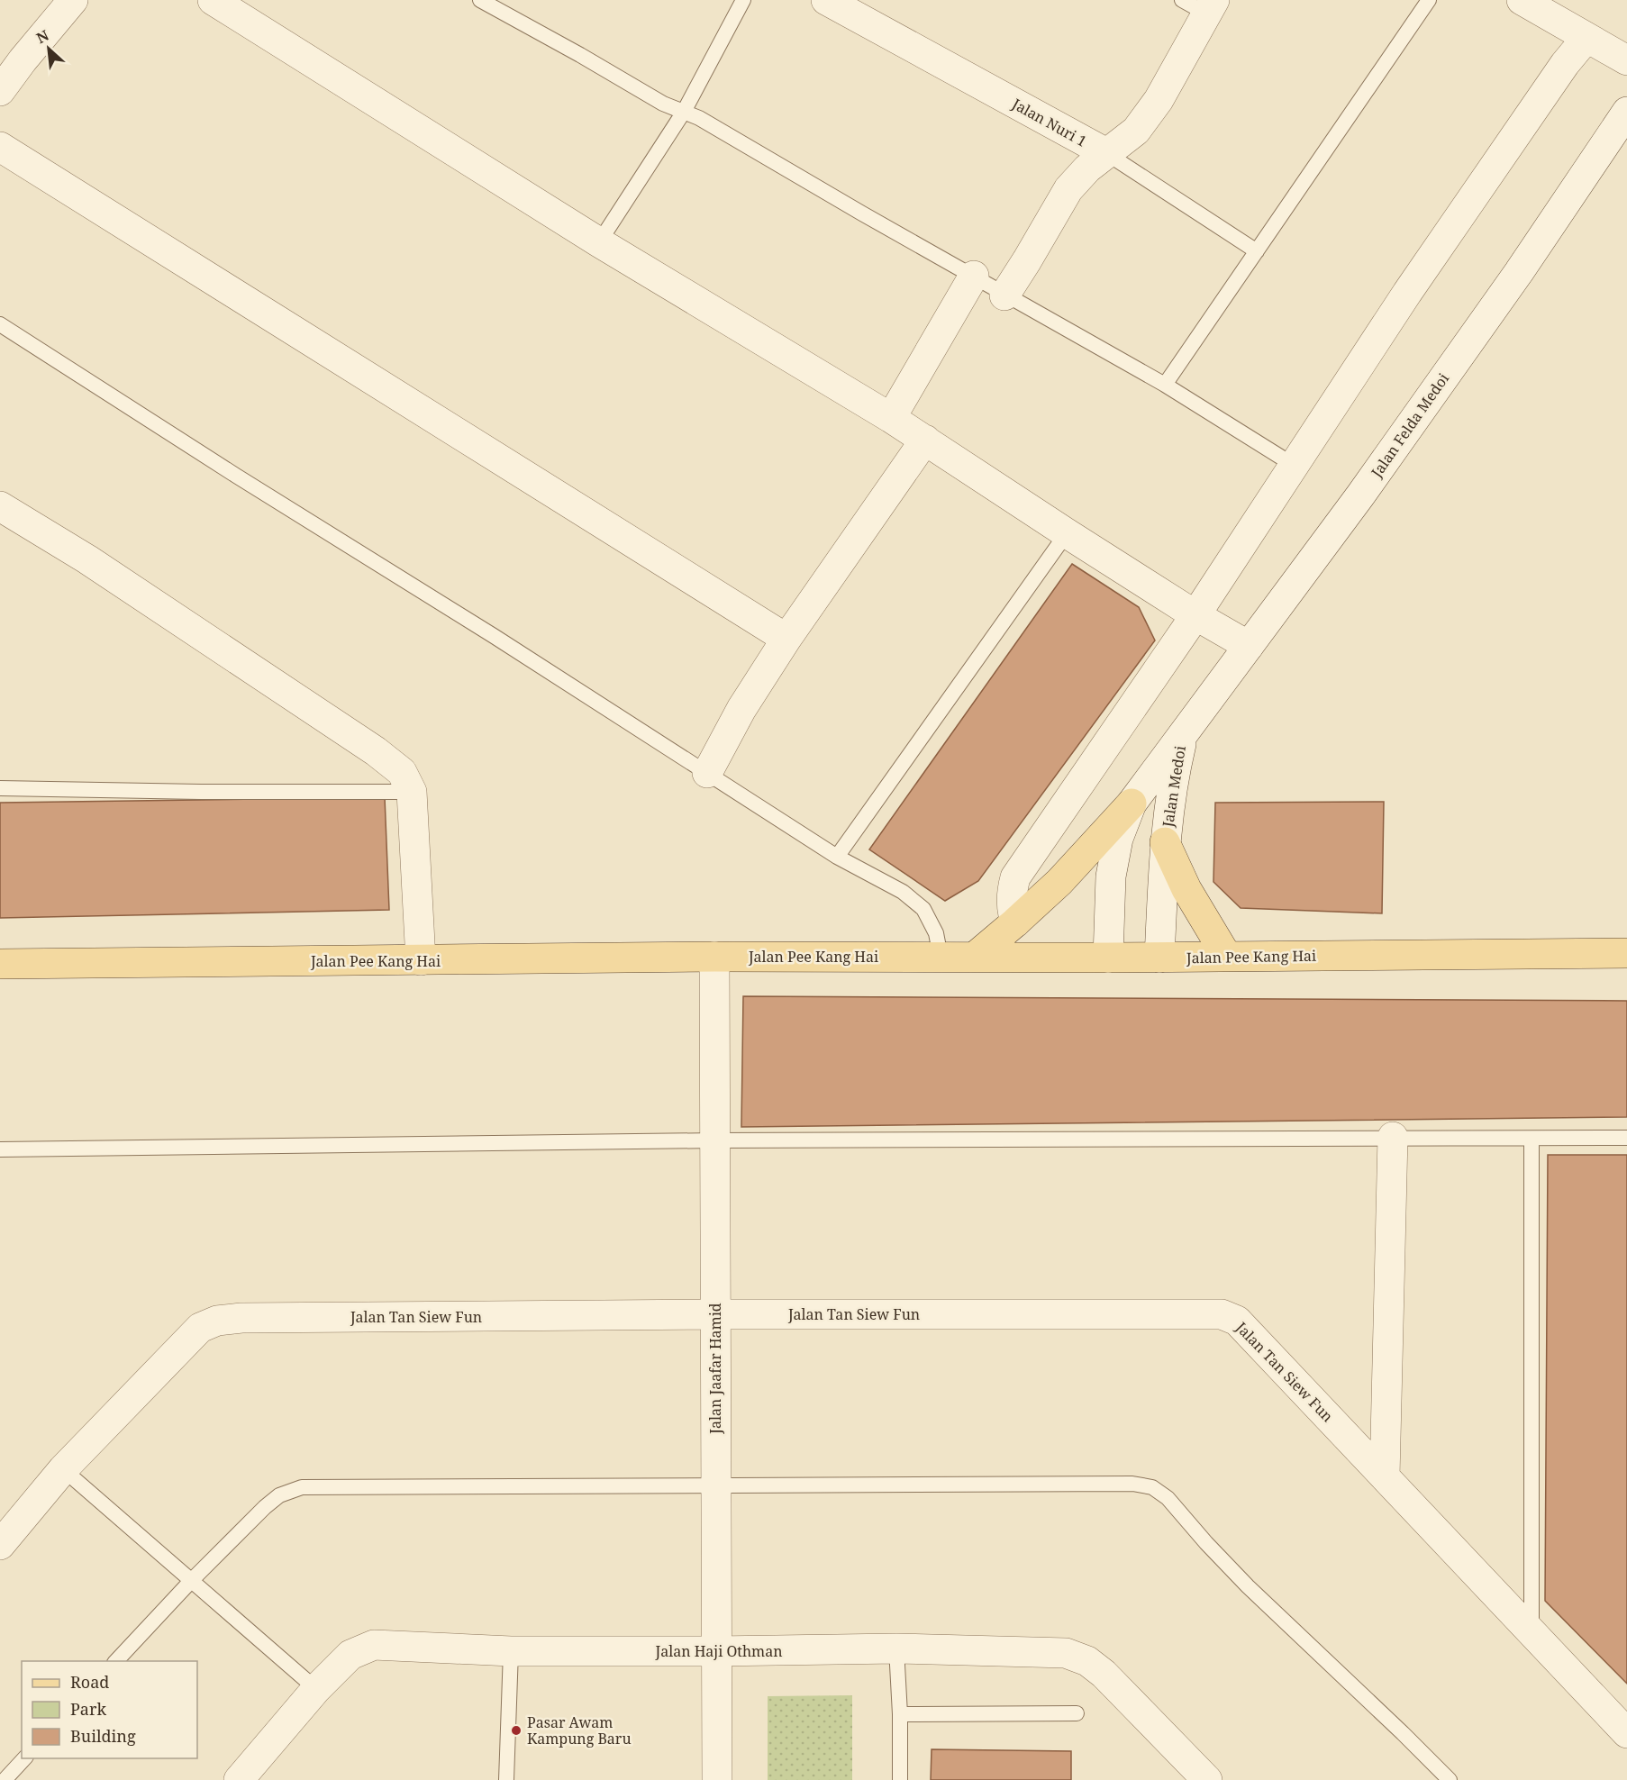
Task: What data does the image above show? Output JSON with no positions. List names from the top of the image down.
{
  "streets": {
    "main road": ["Jalan Pee Kang Hai"],
    "street": [
      "Jalan Nuri 1",
      "Jalan Felda Medoi",
      "Jalan Medoi",
      "Jalan Tan Siew Fun",
      "Jalan Jaafar Hamid",
      "Jalan Haji Othman"
    ]
  },
  "crossings": [
    ["Jalan Felda Medoi", "Jalan Medoi"],
    ["Jalan Medoi", "Jalan Pee Kang Hai"],
    ["Jalan Pee Kang Hai", "Jalan Jaafar Hamid"],
    ["Jalan Tan Siew Fun", "Jalan Jaafar Hamid"],
    ["Jalan Jaafar Hamid", "Jalan Haji Othman"]
  ],
  "places": ["Pasar Awam Kampung Baru"],
  "legend": ["Road", "Park", "Building"],
  "north": "top left"
}
